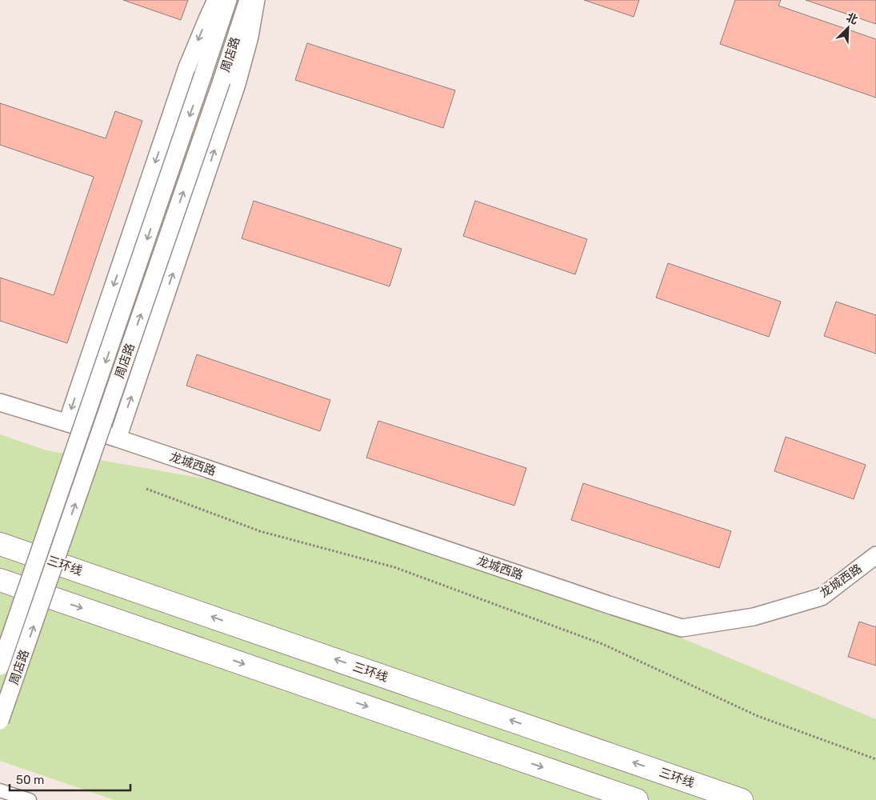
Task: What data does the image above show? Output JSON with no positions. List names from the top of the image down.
{
  "streets": {
    "highway": ["三环线"],
    "street": ["周店路", "龙城西路"]
  },
  "scale_bar": "50 m",
  "north": "top right"
}
